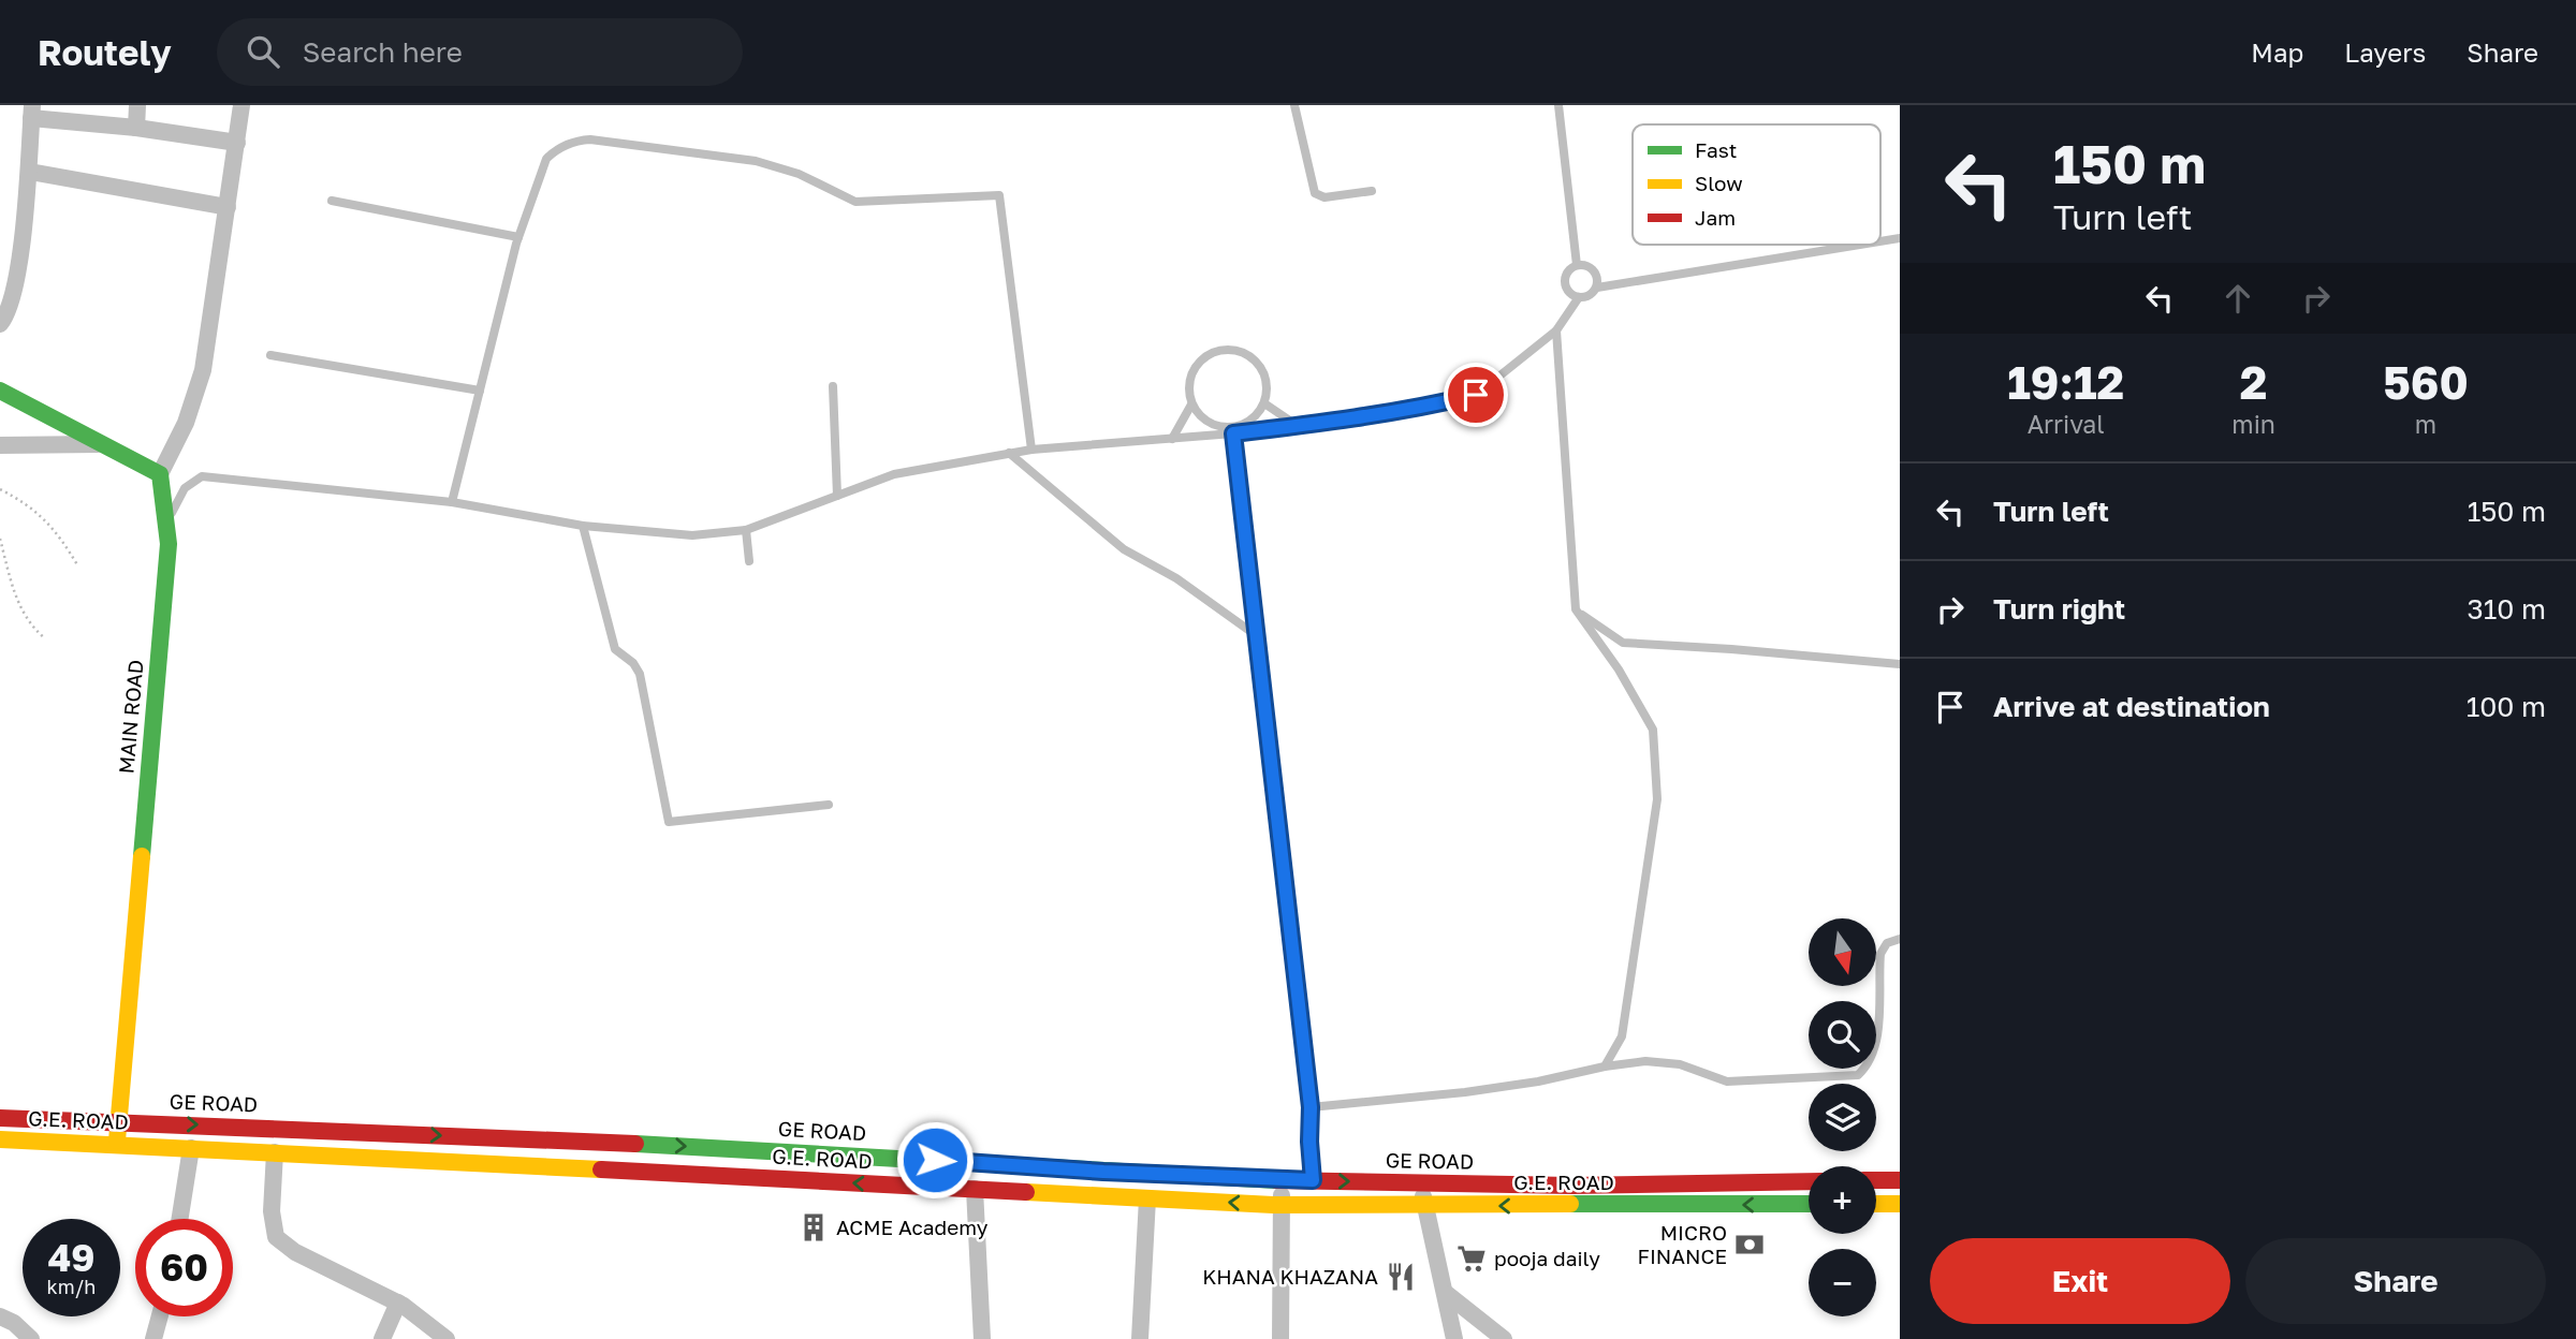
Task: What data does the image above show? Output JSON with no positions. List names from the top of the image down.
{
  "streets": {
    "main road": ["MAIN ROAD", "GE ROAD", "G.E. ROAD"]
  },
  "crossings": [
    ["MAIN ROAD", "GE ROAD"],
    ["MAIN ROAD", "G.E. ROAD"]
  ],
  "one_way": ["GE ROAD", "G.E. ROAD"],
  "places": {
    "building": ["ACME Academy"],
    "bank": ["MICRO FINANCE"],
    "supermarket": ["pooja daily"],
    "restaurant": ["KHANA KHAZANA"]
  },
  "legend": ["Fast", "Slow", "Jam"],
  "north": "bottom",
  "page": {
    "header": "Routely",
    "search": "Search here",
    "nav": ["Map", "Layers", "Share"],
    "turn": ["150 m", "Turn left"],
    "eta": [
      "19:12",
      "Arrival",
      "2",
      "min",
      "560",
      "m"
    ],
    "list": [
      {
        "name": "Turn left",
        "value": "150 m"
      },
      {
        "name": "Turn right",
        "value": "310 m"
      },
      {
        "name": "Arrive at destination",
        "value": "100 m"
      }
    ],
    "map_buttons": ["+", "−"],
    "speed": "49 km/h",
    "limit": "60",
    "buttons": ["Exit", "Share"]
  }
}
